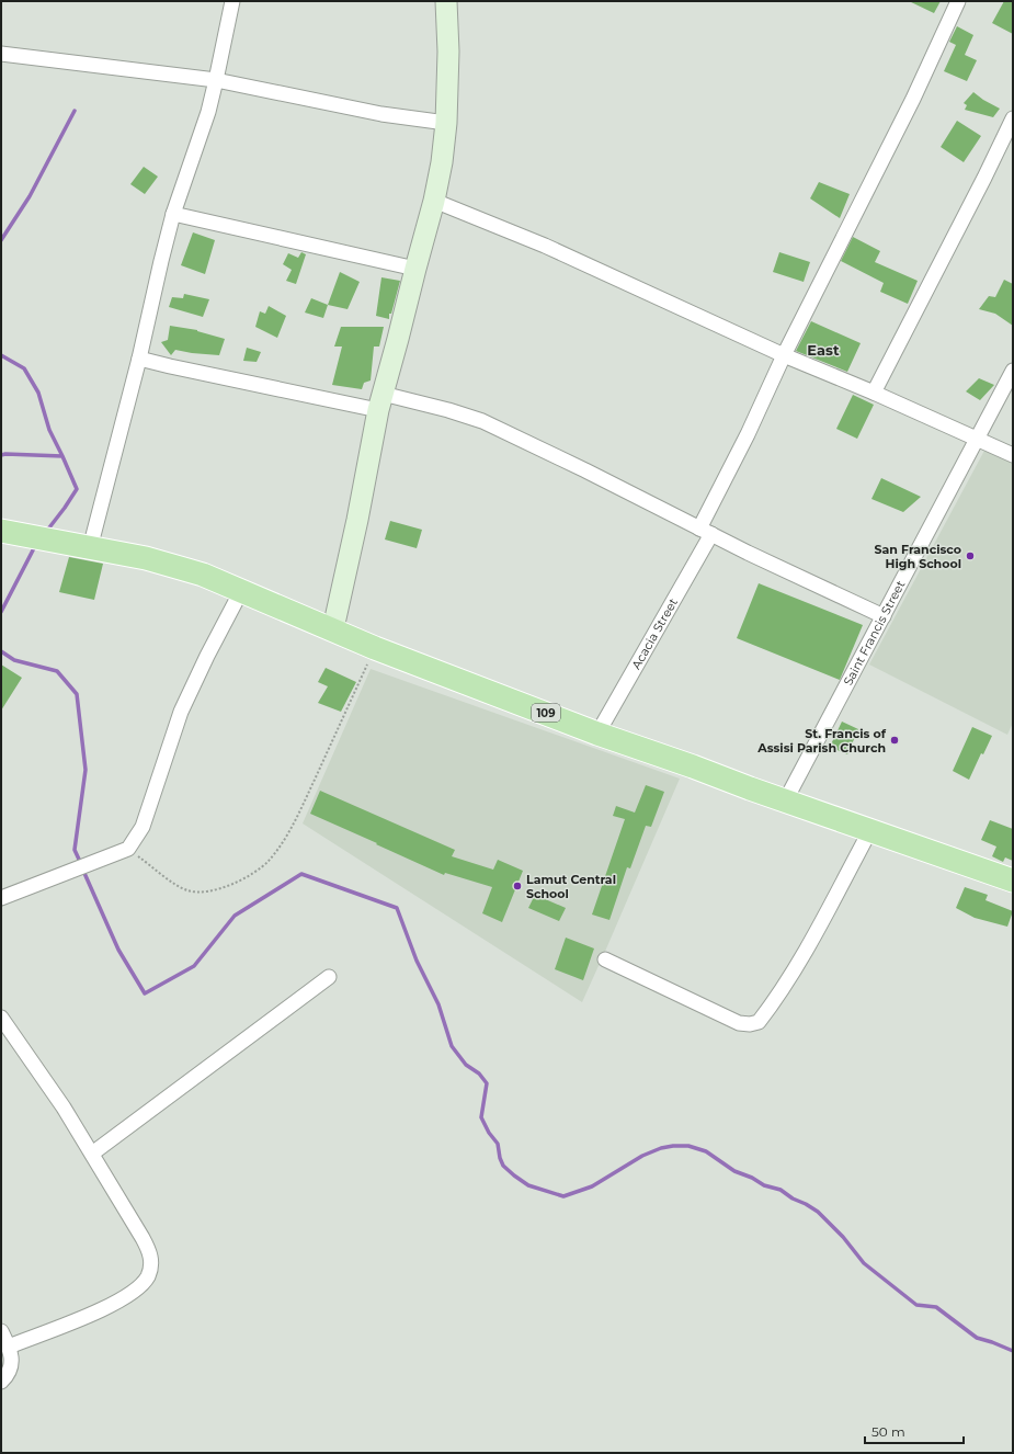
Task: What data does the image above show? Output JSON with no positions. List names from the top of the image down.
{
  "streets": {
    "main road": ["109"],
    "street": ["Saint Francis Street", "Acacia Street"]
  },
  "crossings": [
    ["Saint Francis Street", "109"],
    ["Acacia Street", "109"]
  ],
  "districts": ["East"],
  "places": ["San Francisco High School", "St. Francis of Assisi Parish Church", "Lamut Central School"],
  "scale_bar": "50 m"
}
